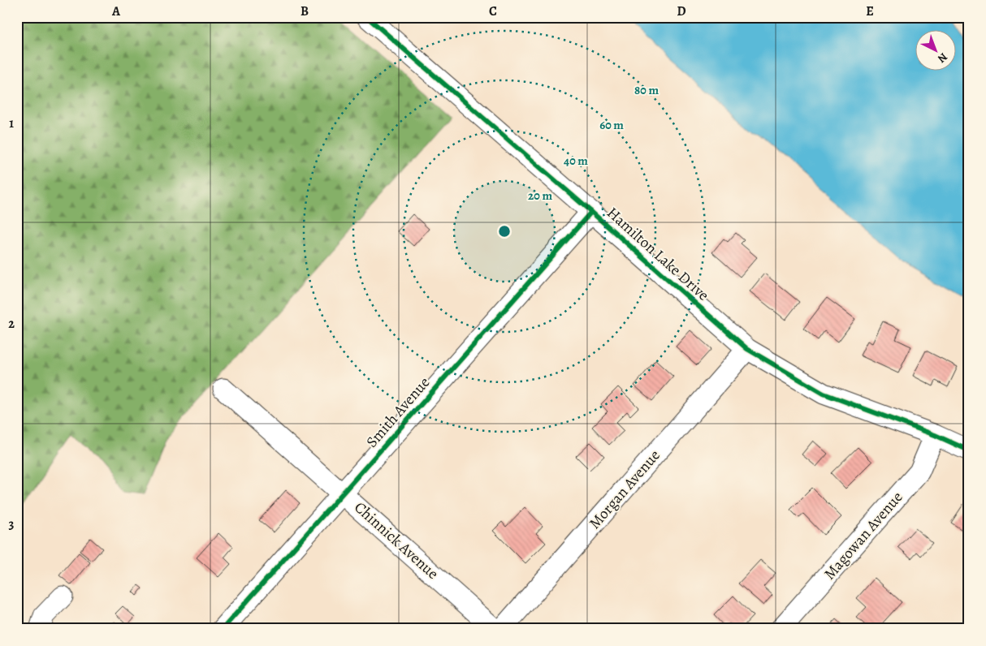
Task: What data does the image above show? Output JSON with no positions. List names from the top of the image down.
{
  "streets": {
    "street": [
      "Hamilton Lake Drive",
      "Smith Avenue",
      "Morgan Avenue",
      "Magowan Avenue",
      "Chinnick Avenue"
    ]
  },
  "crossings": [
    ["Hamilton Lake Drive", "Smith Avenue"],
    ["Hamilton Lake Drive", "Morgan Avenue"],
    ["Hamilton Lake Drive", "Magowan Avenue"],
    ["Smith Avenue", "Chinnick Avenue"]
  ],
  "north": "bottom right",
  "grid": {
    "columns": [
      "A",
      "B",
      "C",
      "D",
      "E"
    ],
    "rows": ["1", "2", "3"]
  },
  "rings": [
    "80 m",
    "60 m",
    "40 m",
    "20 m"
  ]
}
